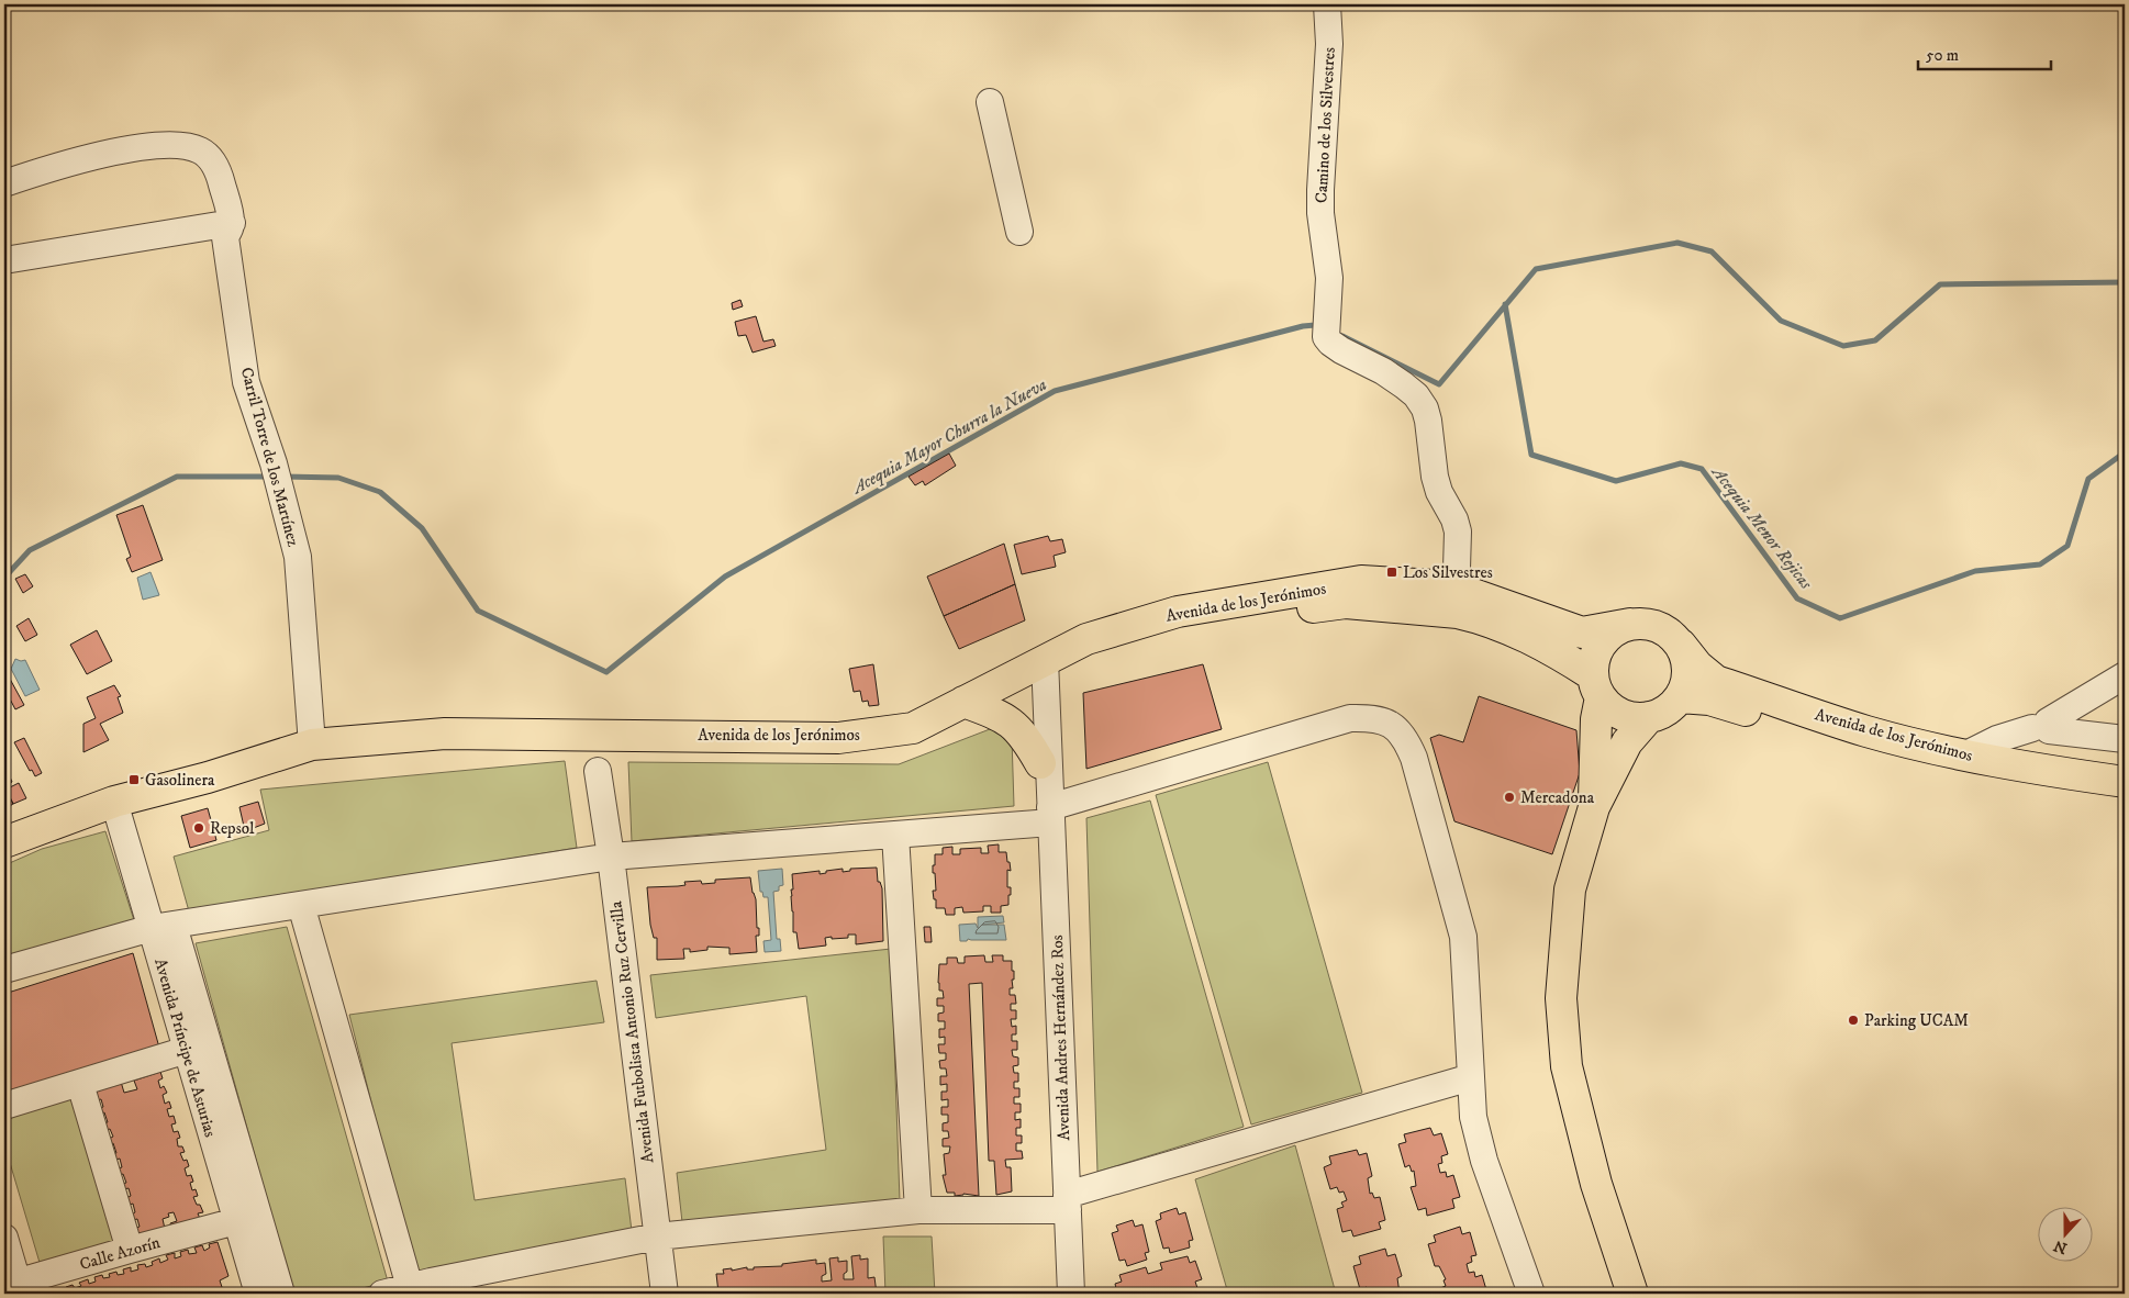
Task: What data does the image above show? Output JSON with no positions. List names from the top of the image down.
{
  "streets": {
    "main road": ["Avenida de los Jerónimos"],
    "street": [
      "Camino de los Silvestres",
      "Carril Torre de los Martínez",
      "Avenida Futbolista Antonio Ruz Cervilla",
      "Avenida Andres Hernández Ros",
      "Avenida Príncipe de Asturias",
      "Calle Azorín"
    ]
  },
  "crossings": [
    ["Camino de los Silvestres", "Avenida de los Jerónimos"],
    ["Carril Torre de los Martínez", "Avenida de los Jerónimos"],
    ["Avenida de los Jerónimos", "Avenida Andres Hernández Ros"],
    ["Avenida de los Jerónimos", "Avenida Príncipe de Asturias"],
    ["Avenida Príncipe de Asturias", "Calle Azorín"]
  ],
  "water": ["Acequia Mayor Churra la Nueva", "Acequia Menor Rejicas"],
  "places": {
    "transit": ["Los Silvestres", "Gasolinera"],
    "other": ["Mercadona", "Repsol", "Parking UCAM"]
  },
  "scale_bar": "50 m",
  "north": "bottom"
}
